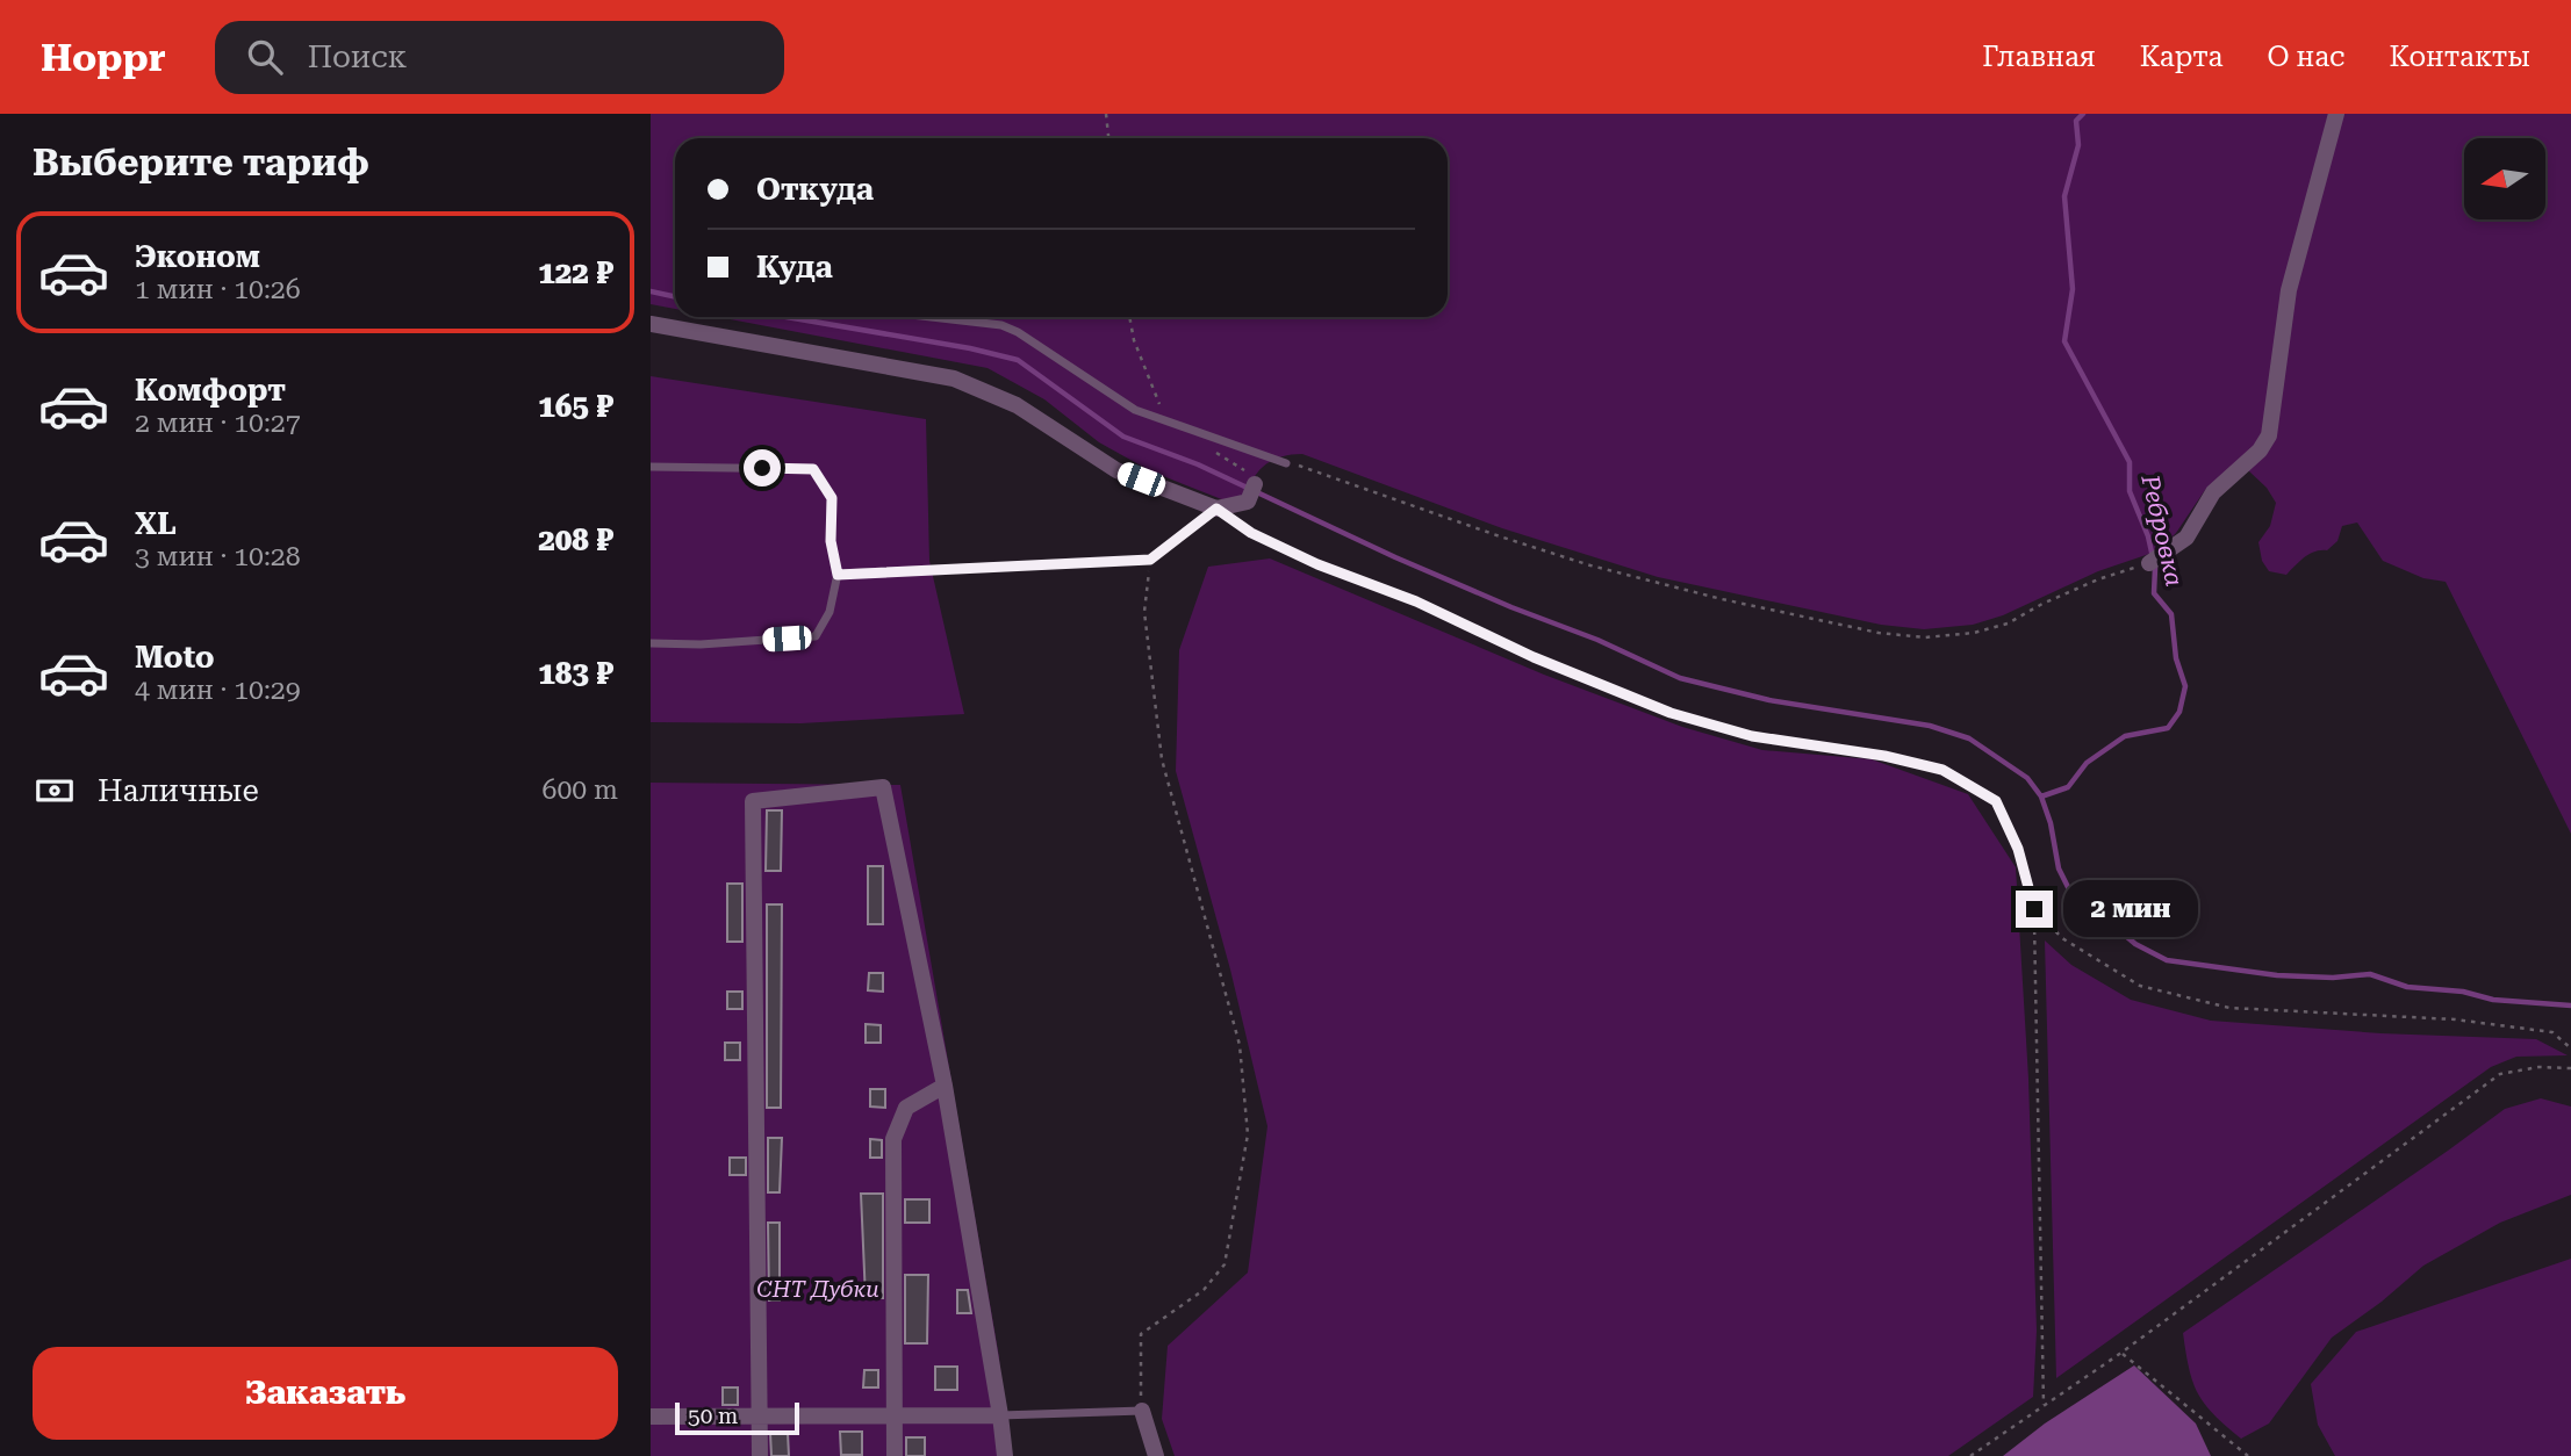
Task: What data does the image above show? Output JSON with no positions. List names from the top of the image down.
{
  "water": ["Ребровка"],
  "parks": ["СНТ Дубки"],
  "scale_bar": "50 m",
  "north": "left",
  "page": {
    "header": "Hoppr",
    "search": "Поиск",
    "nav": [
      "Главная",
      "Карта",
      "О нас",
      "Контакты"
    ],
    "heading": "Выберите тариф",
    "banner": ["Откуда", "Куда"],
    "list": [
      {
        "name": "Эконом",
        "note": "1 мин · 10:26",
        "value": "122 ₽"
      },
      {
        "name": "Комфорт",
        "note": "2 мин · 10:27",
        "value": "165 ₽"
      },
      {
        "name": "XL",
        "note": "3 мин · 10:28",
        "value": "208 ₽"
      },
      {
        "name": "Moto",
        "note": "4 мин · 10:29",
        "value": "183 ₽"
      }
    ],
    "pay": ["Наличные", "600 m"],
    "bubble": "2 мин",
    "buttons": "Заказать",
    "scale": "50 m"
  }
}
